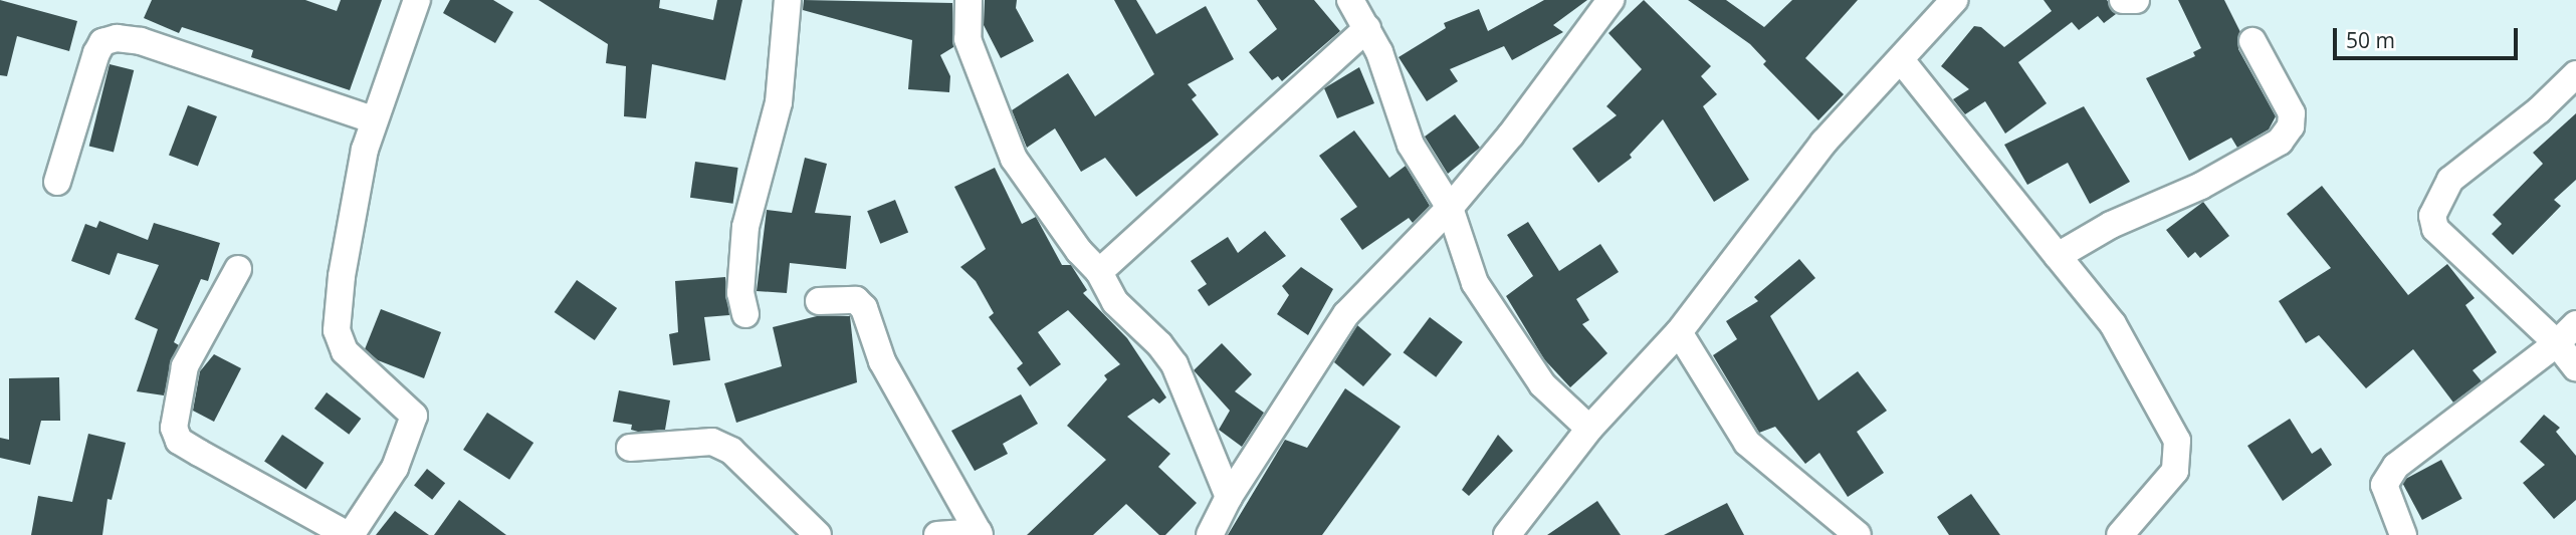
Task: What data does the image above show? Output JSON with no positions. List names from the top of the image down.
{
  "scale_bar": "50 m"
}
